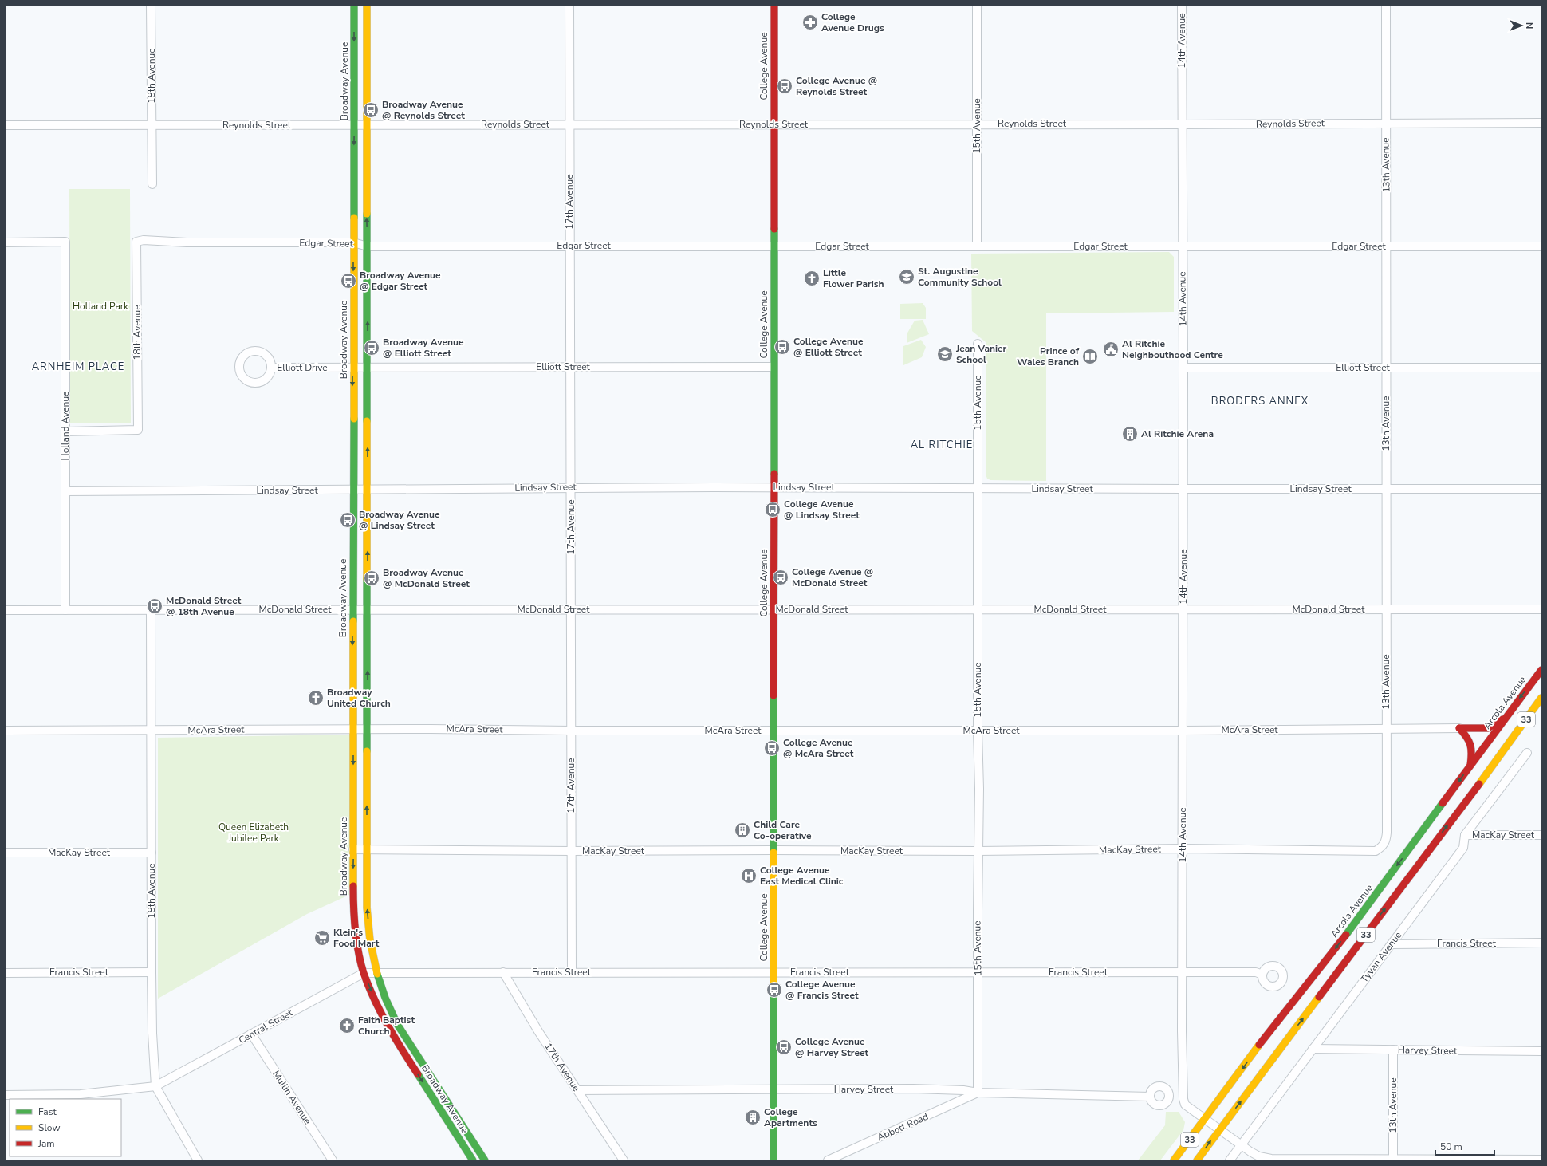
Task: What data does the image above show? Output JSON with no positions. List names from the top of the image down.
{
  "streets": {
    "street": [
      "14th Avenue",
      "College Avenue",
      "18th Avenue",
      "Broadway Avenue",
      "Reynolds Street",
      "15th Avenue",
      "13th Avenue",
      "17th Avenue",
      "Edgar Street",
      "Elliott Street",
      "Elliott Drive",
      "Holland Avenue",
      "Lindsay Street",
      "McDonald Street",
      "Arcola Avenue",
      "33",
      "McAra Street",
      "MacKay Street",
      "Francis Street",
      "Tyvan Avenue",
      "Central Street",
      "Harvey Street",
      "Mullin Avenue",
      "Abbott Road"
    ]
  },
  "crossings": [
    ["14th Avenue", "Reynolds Street"],
    ["14th Avenue", "13th Avenue"],
    ["14th Avenue", "Edgar Street"],
    ["14th Avenue", "Elliott Street"],
    ["14th Avenue", "Lindsay Street"],
    ["14th Avenue", "McDonald Street"],
    ["14th Avenue", "Arcola Avenue"],
    ["14th Avenue", "33"],
    ["14th Avenue", "McAra Street"],
    ["14th Avenue", "MacKay Street"],
    ["14th Avenue", "Francis Street"],
    ["14th Avenue", "Tyvan Avenue"],
    ["College Avenue", "Reynolds Street"],
    ["College Avenue", "Edgar Street"],
    ["College Avenue", "Elliott Street"],
    ["College Avenue", "Lindsay Street"],
    ["College Avenue", "McDonald Street"],
    ["College Avenue", "McAra Street"],
    ["College Avenue", "MacKay Street"],
    ["College Avenue", "Francis Street"],
    ["College Avenue", "Harvey Street"],
    ["18th Avenue", "Reynolds Street"],
    ["18th Avenue", "Edgar Street"],
    ["18th Avenue", "Holland Avenue"],
    ["18th Avenue", "McDonald Street"],
    ["18th Avenue", "McAra Street"],
    ["18th Avenue", "MacKay Street"],
    ["18th Avenue", "Francis Street"],
    ["18th Avenue", "Central Street"],
    ["Broadway Avenue", "Reynolds Street"],
    ["Broadway Avenue", "Edgar Street"],
    ["Broadway Avenue", "Elliott Street"],
    ["Broadway Avenue", "Elliott Drive"],
    ["Broadway Avenue", "Lindsay Street"],
    ["Broadway Avenue", "McDonald Street"],
    ["Broadway Avenue", "McAra Street"],
    ["Broadway Avenue", "MacKay Street"],
    ["Broadway Avenue", "Francis Street"],
    ["Broadway Avenue", "Central Street"],
    ["Reynolds Street", "15th Avenue"],
    ["Reynolds Street", "13th Avenue"],
    ["Reynolds Street", "17th Avenue"],
    ["15th Avenue", "Edgar Street"],
    ["15th Avenue", "Lindsay Street"],
    ["15th Avenue", "McDonald Street"],
    ["15th Avenue", "McAra Street"],
    ["15th Avenue", "MacKay Street"],
    ["15th Avenue", "Francis Street"],
    ["15th Avenue", "Harvey Street"],
    ["15th Avenue", "Abbott Road"],
    ["13th Avenue", "Edgar Street"],
    ["13th Avenue", "Elliott Street"],
    ["13th Avenue", "Lindsay Street"],
    ["13th Avenue", "McDonald Street"],
    ["13th Avenue", "McAra Street"],
    ["13th Avenue", "MacKay Street"],
    ["13th Avenue", "Harvey Street"],
    ["17th Avenue", "Edgar Street"],
    ["17th Avenue", "Elliott Street"],
    ["17th Avenue", "Lindsay Street"],
    ["17th Avenue", "McDonald Street"],
    ["17th Avenue", "McAra Street"],
    ["17th Avenue", "MacKay Street"],
    ["17th Avenue", "Francis Street"],
    ["17th Avenue", "Harvey Street"],
    ["Elliott Street", "Elliott Drive"],
    ["Holland Avenue", "Lindsay Street"],
    ["Holland Avenue", "McDonald Street"],
    ["MacKay Street", "Tyvan Avenue"],
    ["Francis Street", "Tyvan Avenue"],
    ["Francis Street", "Central Street"],
    ["Tyvan Avenue", "Harvey Street"],
    ["Central Street", "Mullin Avenue"],
    ["Harvey Street", "Abbott Road"]
  ],
  "districts": ["ARNHEIM PLACE", "BRODERS ANNEX", "AL RITCHIE"],
  "parks": ["Holland Park", "Queen Elizabeth Jubilee Park"],
  "places": {
    "pharmacy": ["College Avenue Drugs"],
    "bus stop": [
      "College Avenue @ Reynolds Street",
      "Broadway Avenue @ Reynolds Street",
      "Broadway Avenue @ Edgar Street",
      "College Avenue @ Elliott Street",
      "Broadway Avenue @ Elliott Street",
      "College Avenue @ Lindsay Street",
      "Broadway Avenue @ Lindsay Street",
      "College Avenue @ McDonald Street",
      "Broadway Avenue @ McDonald Street",
      "McDonald Street @ 18th Avenue",
      "College Avenue @ McAra Street",
      "College Avenue @ Francis Street",
      "College Avenue @ Harvey Street"
    ],
    "school or university": ["St. Augustine Community School", "Jean Vanier School"],
    "church": ["Little Flower Parish", "Broadway United Church", "Faith Baptist Church"],
    "public building": ["Al Ritchie Neighbouthood Centre"],
    "library": ["Prince of Wales Branch"],
    "building": ["Al Ritchie Arena", "Child Care Co-operative", "College Apartments"],
    "hospital": ["College Avenue East Medical Clinic"],
    "supermarket": ["Klein's Food Mart"]
  },
  "legend": ["Fast", "Slow", "Jam"],
  "scale_bar": "50 m",
  "north": "right"
}
